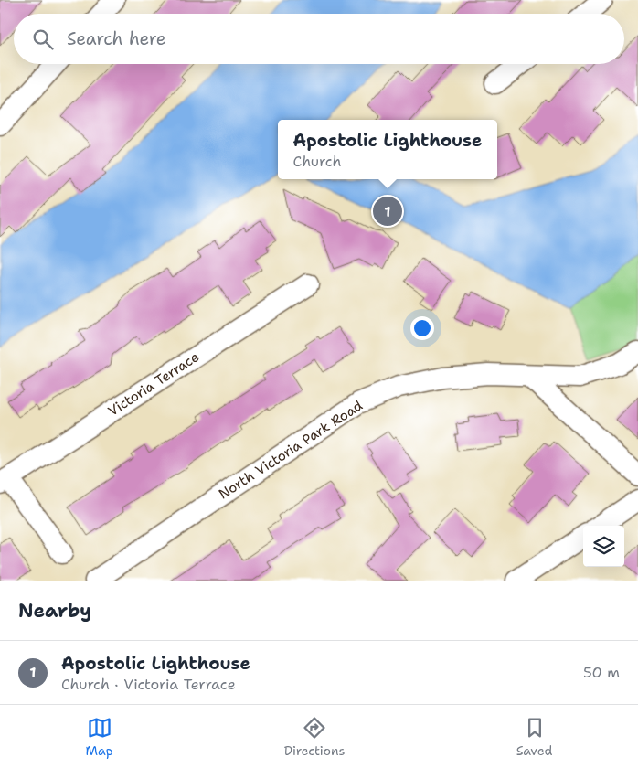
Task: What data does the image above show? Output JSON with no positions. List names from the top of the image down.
{
  "streets": {
    "street": ["Victoria Terrace", "North Victoria Park Road"]
  },
  "page": {
    "search": "Search here",
    "popup": ["Apostolic Lighthouse", "Church"],
    "pins": "1",
    "heading": "Nearby",
    "list": [
      {
        "mark": "1",
        "name": "Apostolic Lighthouse",
        "note": "Church · Victoria Terrace",
        "value": "50 m"
      }
    ],
    "nav": ["Map", "Directions", "Saved"]
  }
}
